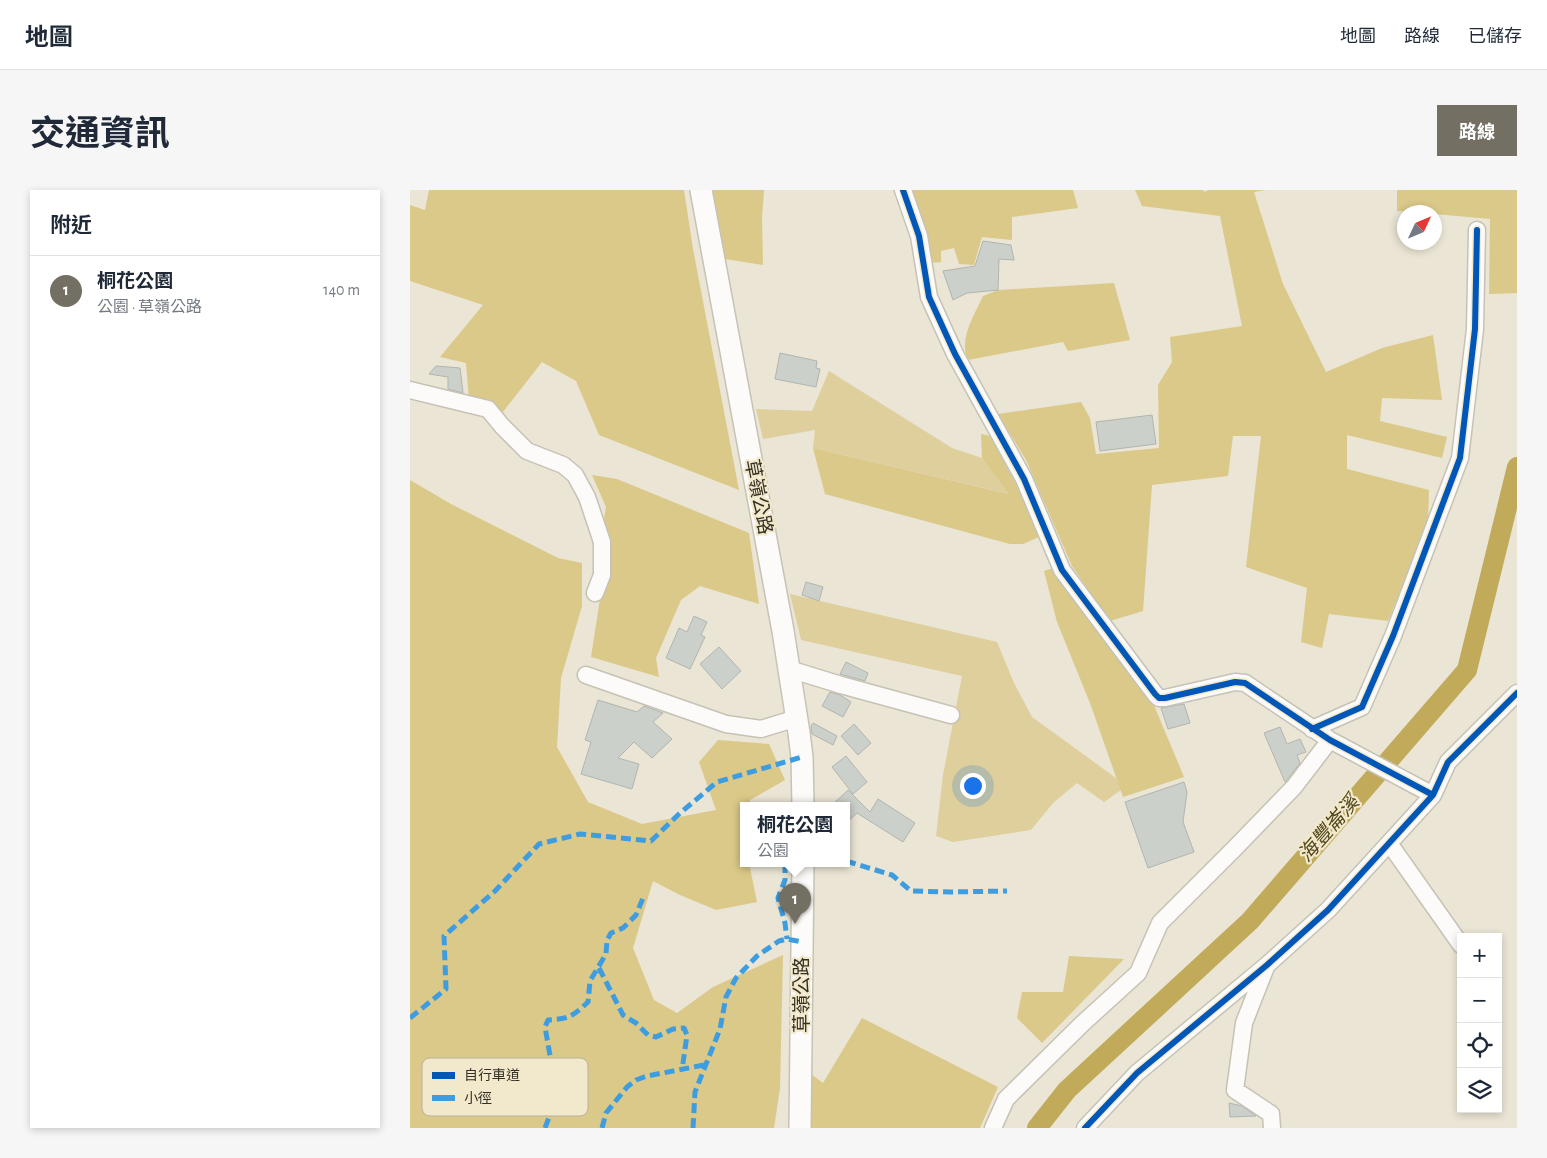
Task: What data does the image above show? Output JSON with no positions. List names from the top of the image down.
{
  "streets": {
    "main road": ["草嶺公路"]
  },
  "water": ["海豐崙溪"],
  "legend": ["自行車道", "小徑"],
  "north": "top right",
  "page": {
    "header": "地圖",
    "nav": ["地圖", "路線", "已儲存"],
    "title": "交通資訊",
    "buttons": "路線",
    "heading": "附近",
    "list": [
      {
        "mark": "1",
        "name": "桐花公園",
        "note": "公園 · 草嶺公路",
        "value": "140 m"
      }
    ],
    "popup": ["桐花公園", "公園"],
    "pins": "1",
    "map_buttons": ["+", "−"]
  }
}
